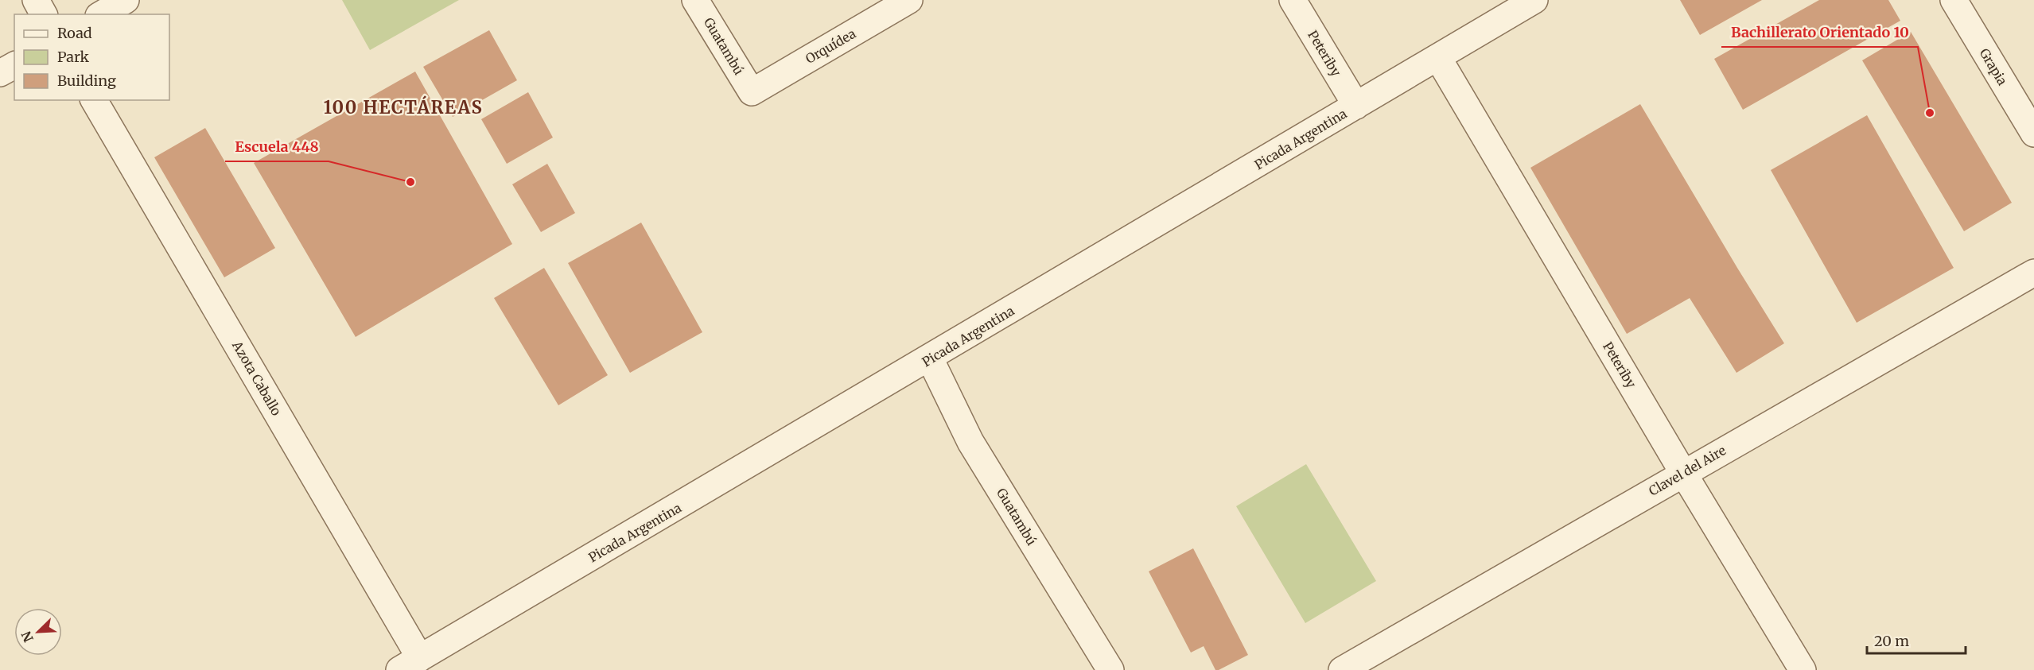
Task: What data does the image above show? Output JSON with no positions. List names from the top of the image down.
{
  "streets": {
    "street": [
      "Guatambú",
      "Orquídea",
      "Peteriby",
      "Grapia",
      "Picada Argentina",
      "Azota Caballo",
      "Clavel del Aire"
    ]
  },
  "crossings": [
    ["Guatambú", "Orquídea"],
    ["Guatambú", "Picada Argentina"],
    ["Peteriby", "Picada Argentina"],
    ["Peteriby", "Clavel del Aire"],
    ["Picada Argentina", "Azota Caballo"]
  ],
  "districts": ["100 HECTÁREAS"],
  "places": ["Bachillerato Orientado 10", "Escuela 448"],
  "legend": ["Road", "Park", "Building"],
  "scale_bar": "20 m",
  "north": "bottom left"
}
